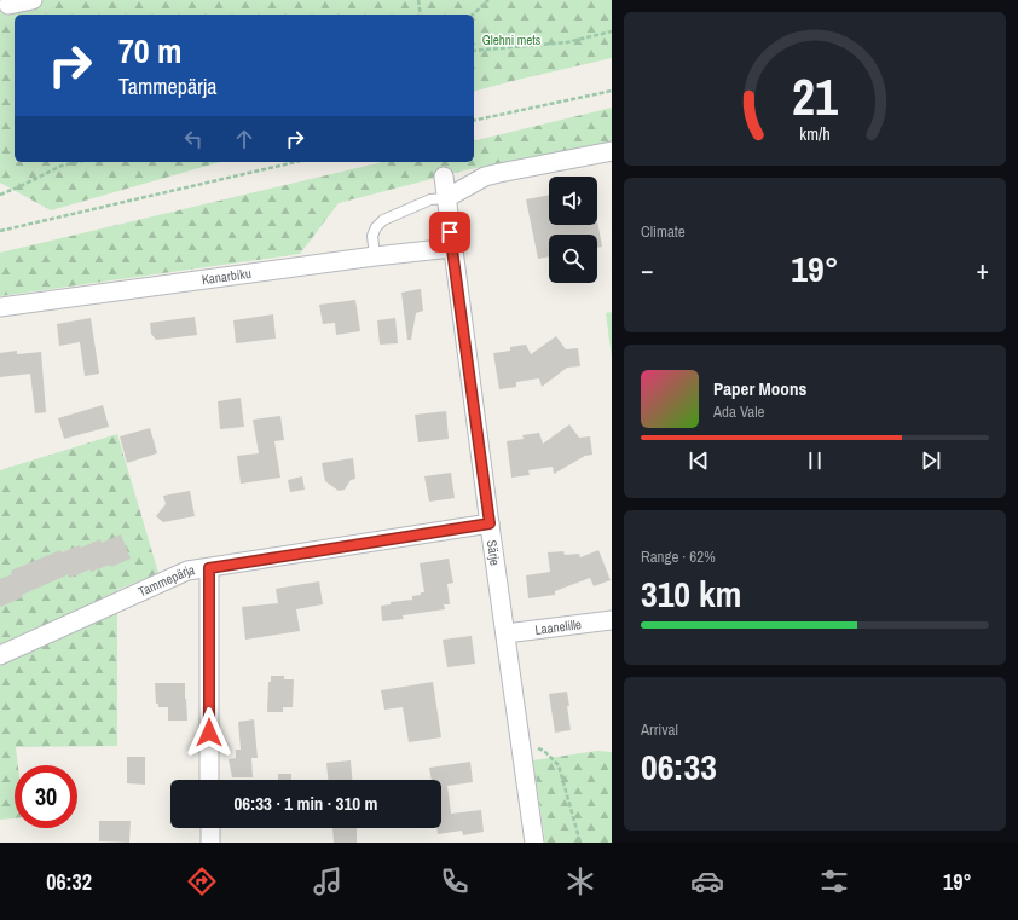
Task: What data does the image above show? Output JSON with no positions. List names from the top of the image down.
{
  "streets": {
    "street": [
      "Kanarbiku",
      "Särje",
      "Tammepärja",
      "Laanelille"
    ]
  },
  "crossings": [
    ["Kanarbiku", "Särje"],
    ["Särje", "Tammepärja"],
    ["Särje", "Laanelille"]
  ],
  "parks": ["Glehni mets"],
  "page": {
    "turn": ["70 m", "Tammepärja"],
    "tile": [
      "Climate",
      ["Range · 62%", "310 km"],
      ["Arrival", "06:33"]
    ],
    "heat": ["−", "19°", "+"],
    "song": ["Paper Moons", "Ada Vale"],
    "limit": "30",
    "trip": "06:33 · 1 min · 310 m",
    "tabs": ["06:32", "19°"],
    "gauge": ["21", "km/h"]
  }
}
